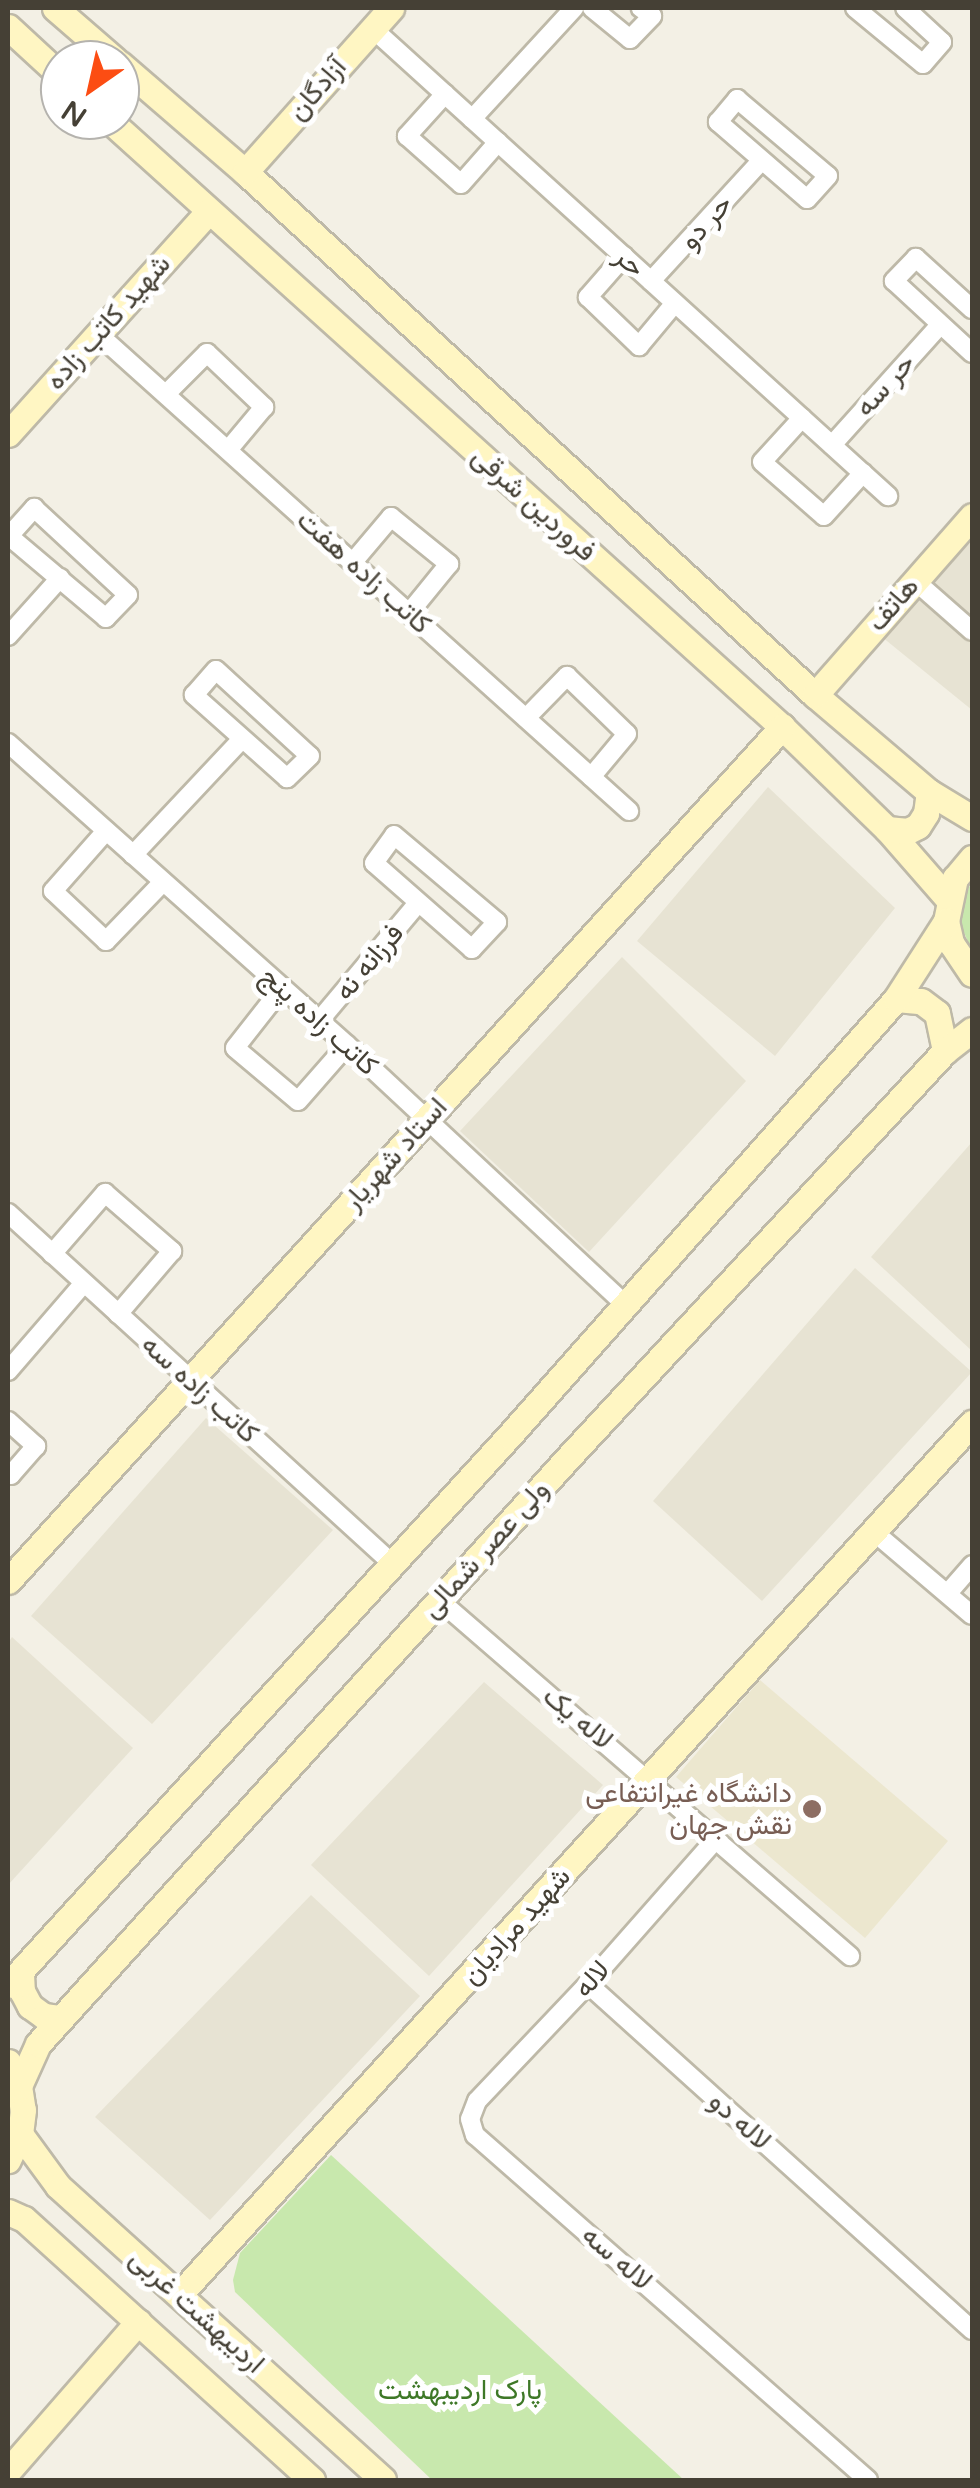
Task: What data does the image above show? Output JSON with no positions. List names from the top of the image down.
{
  "streets": {
    "main road": [
      "آزادگان",
      "شهید کاتب زاده",
      "فروردین شرقی",
      "هاتف",
      "استاد شهریار",
      "ولی عصر شمالی",
      "شهید مرادیان",
      "اردیبهشت غربی"
    ],
    "street": [
      "حر دو",
      "حر",
      "حر سه",
      "کاتب زاده هفت",
      "فرزانه نه",
      "کاتب زاده پنج",
      "کاتب زاده سه",
      "لاله یک",
      "لاله",
      "لاله دو",
      "لاله سه"
    ]
  },
  "crossings": [
    ["آزادگان", "حر"],
    ["آزادگان", "فروردین شرقی"],
    ["حر دو", "حر"],
    ["حر", "حر سه"],
    ["شهید کاتب زاده", "فروردین شرقی"],
    ["شهید کاتب زاده", "کاتب زاده هفت"],
    ["فروردین شرقی", "هاتف"],
    ["فروردین شرقی", "استاد شهریار"],
    ["فروردین شرقی", "ولی عصر شمالی"],
    ["فرزانه نه", "کاتب زاده پنج"],
    ["کاتب زاده پنج", "استاد شهریار"],
    ["کاتب زاده پنج", "ولی عصر شمالی"],
    ["استاد شهریار", "کاتب زاده سه"],
    ["کاتب زاده سه", "ولی عصر شمالی"],
    ["ولی عصر شمالی", "لاله یک"],
    ["لاله یک", "شهید مرادیان"],
    ["لاله یک", "لاله"],
    ["شهید مرادیان", "اردیبهشت غربی"],
    ["لاله", "لاله دو"],
    ["لاله", "لاله سه"]
  ],
  "parks": ["پارک اردیبهشت"],
  "places": ["دانشگاه غیرانتفاعی نقش جهان"],
  "north": "bottom left"
}
